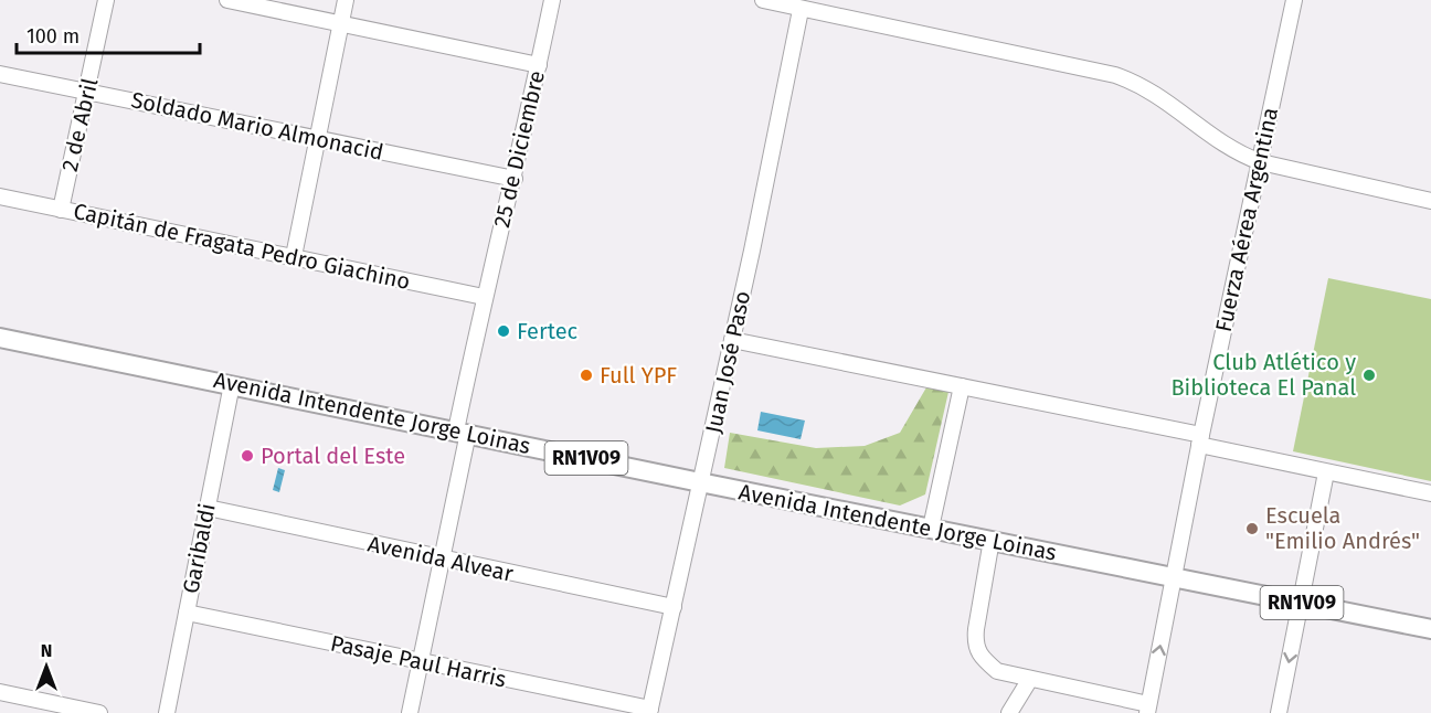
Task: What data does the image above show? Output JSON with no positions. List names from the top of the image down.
{
  "streets": {
    "main road": ["Avenida Intendente Jorge Loinas", "RN1V09"],
    "street": [
      "2 de Abril",
      "Soldado Mario Almonacid",
      "25 de Diciembre",
      "Fuerza Aérea Argentina",
      "Capitán de Fragata Pedro Giachino",
      "Juan José Paso",
      "Garibaldi",
      "Avenida Alvear",
      "Pasaje Paul Harris"
    ]
  },
  "crossings": [
    ["2 de Abril", "Soldado Mario Almonacid"],
    ["2 de Abril", "Capitán de Fragata Pedro Giachino"],
    ["Soldado Mario Almonacid", "25 de Diciembre"],
    ["25 de Diciembre", "Capitán de Fragata Pedro Giachino"],
    ["25 de Diciembre", "Avenida Intendente Jorge Loinas"],
    ["25 de Diciembre", "Avenida Alvear"],
    ["25 de Diciembre", "Pasaje Paul Harris"],
    ["Fuerza Aérea Argentina", "Avenida Intendente Jorge Loinas"],
    ["Fuerza Aérea Argentina", "RN1V09"],
    ["Juan José Paso", "Avenida Intendente Jorge Loinas"],
    ["Juan José Paso", "Avenida Alvear"],
    ["Juan José Paso", "Pasaje Paul Harris"],
    ["Avenida Intendente Jorge Loinas", "RN1V09"],
    ["Avenida Intendente Jorge Loinas", "Garibaldi"],
    ["Garibaldi", "Avenida Alvear"],
    ["Garibaldi", "Pasaje Paul Harris"]
  ],
  "places": [
    "Fertec",
    "Full YPF",
    "Club Atlético y Biblioteca El Panal",
    "Portal del Este",
    "Escuela \"Emilio Andrés\""
  ],
  "scale_bar": "100 m",
  "north": "top"
}
